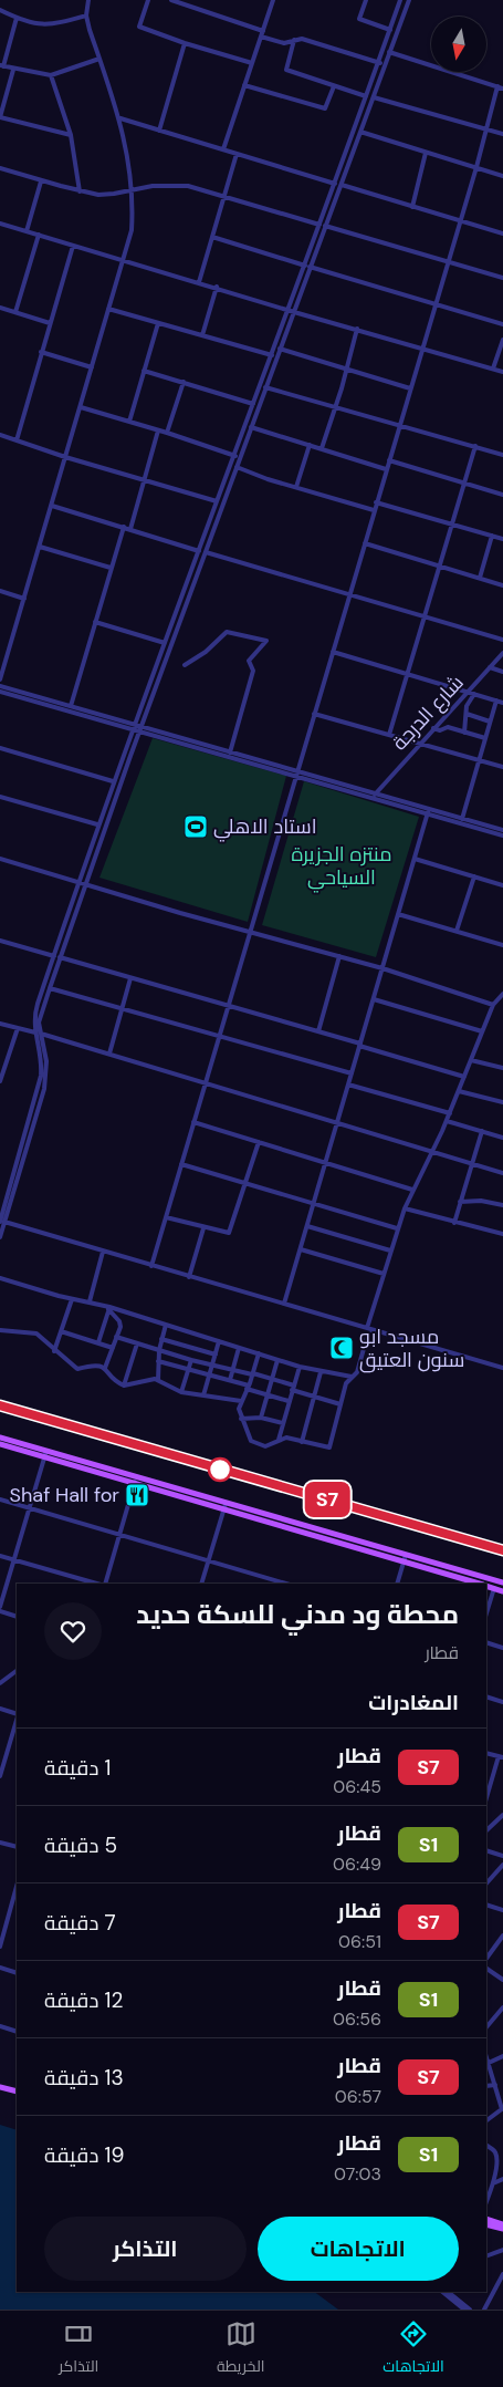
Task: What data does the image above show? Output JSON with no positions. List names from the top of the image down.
{
  "streets": {
    "street": ["شارع الدرجة"]
  },
  "parks": ["منتزه الجزيرة السياحي"],
  "places": {
    "sports": ["استاد الاهلي"],
    "mosque": ["مسجد ابو سنون العتيق"],
    "restaurant": ["Shaf Hall for"]
  },
  "north": "bottom",
  "page": {
    "on_map": "S7",
    "heading": [
      ["محطة ود مدني للسكة حديد", "قطار"],
      "المغادرات"
    ],
    "list": [
      {
        "mark": "S7",
        "name": "قطار",
        "note": "06:45",
        "value": "1 دقيقة"
      },
      {
        "mark": "S1",
        "name": "قطار",
        "note": "06:49",
        "value": "5 دقيقة"
      },
      {
        "mark": "S7",
        "name": "قطار",
        "note": "06:51",
        "value": "7 دقيقة"
      },
      {
        "mark": "S1",
        "name": "قطار",
        "note": "06:56",
        "value": "12 دقيقة"
      },
      {
        "mark": "S7",
        "name": "قطار",
        "note": "06:57",
        "value": "13 دقيقة"
      },
      {
        "mark": "S1",
        "name": "قطار",
        "note": "07:03",
        "value": "19 دقيقة"
      }
    ],
    "buttons": ["الاتجاهات", "التذاكر"],
    "tabs": ["الاتجاهات", "الخريطة", "التذاكر"]
  }
}
